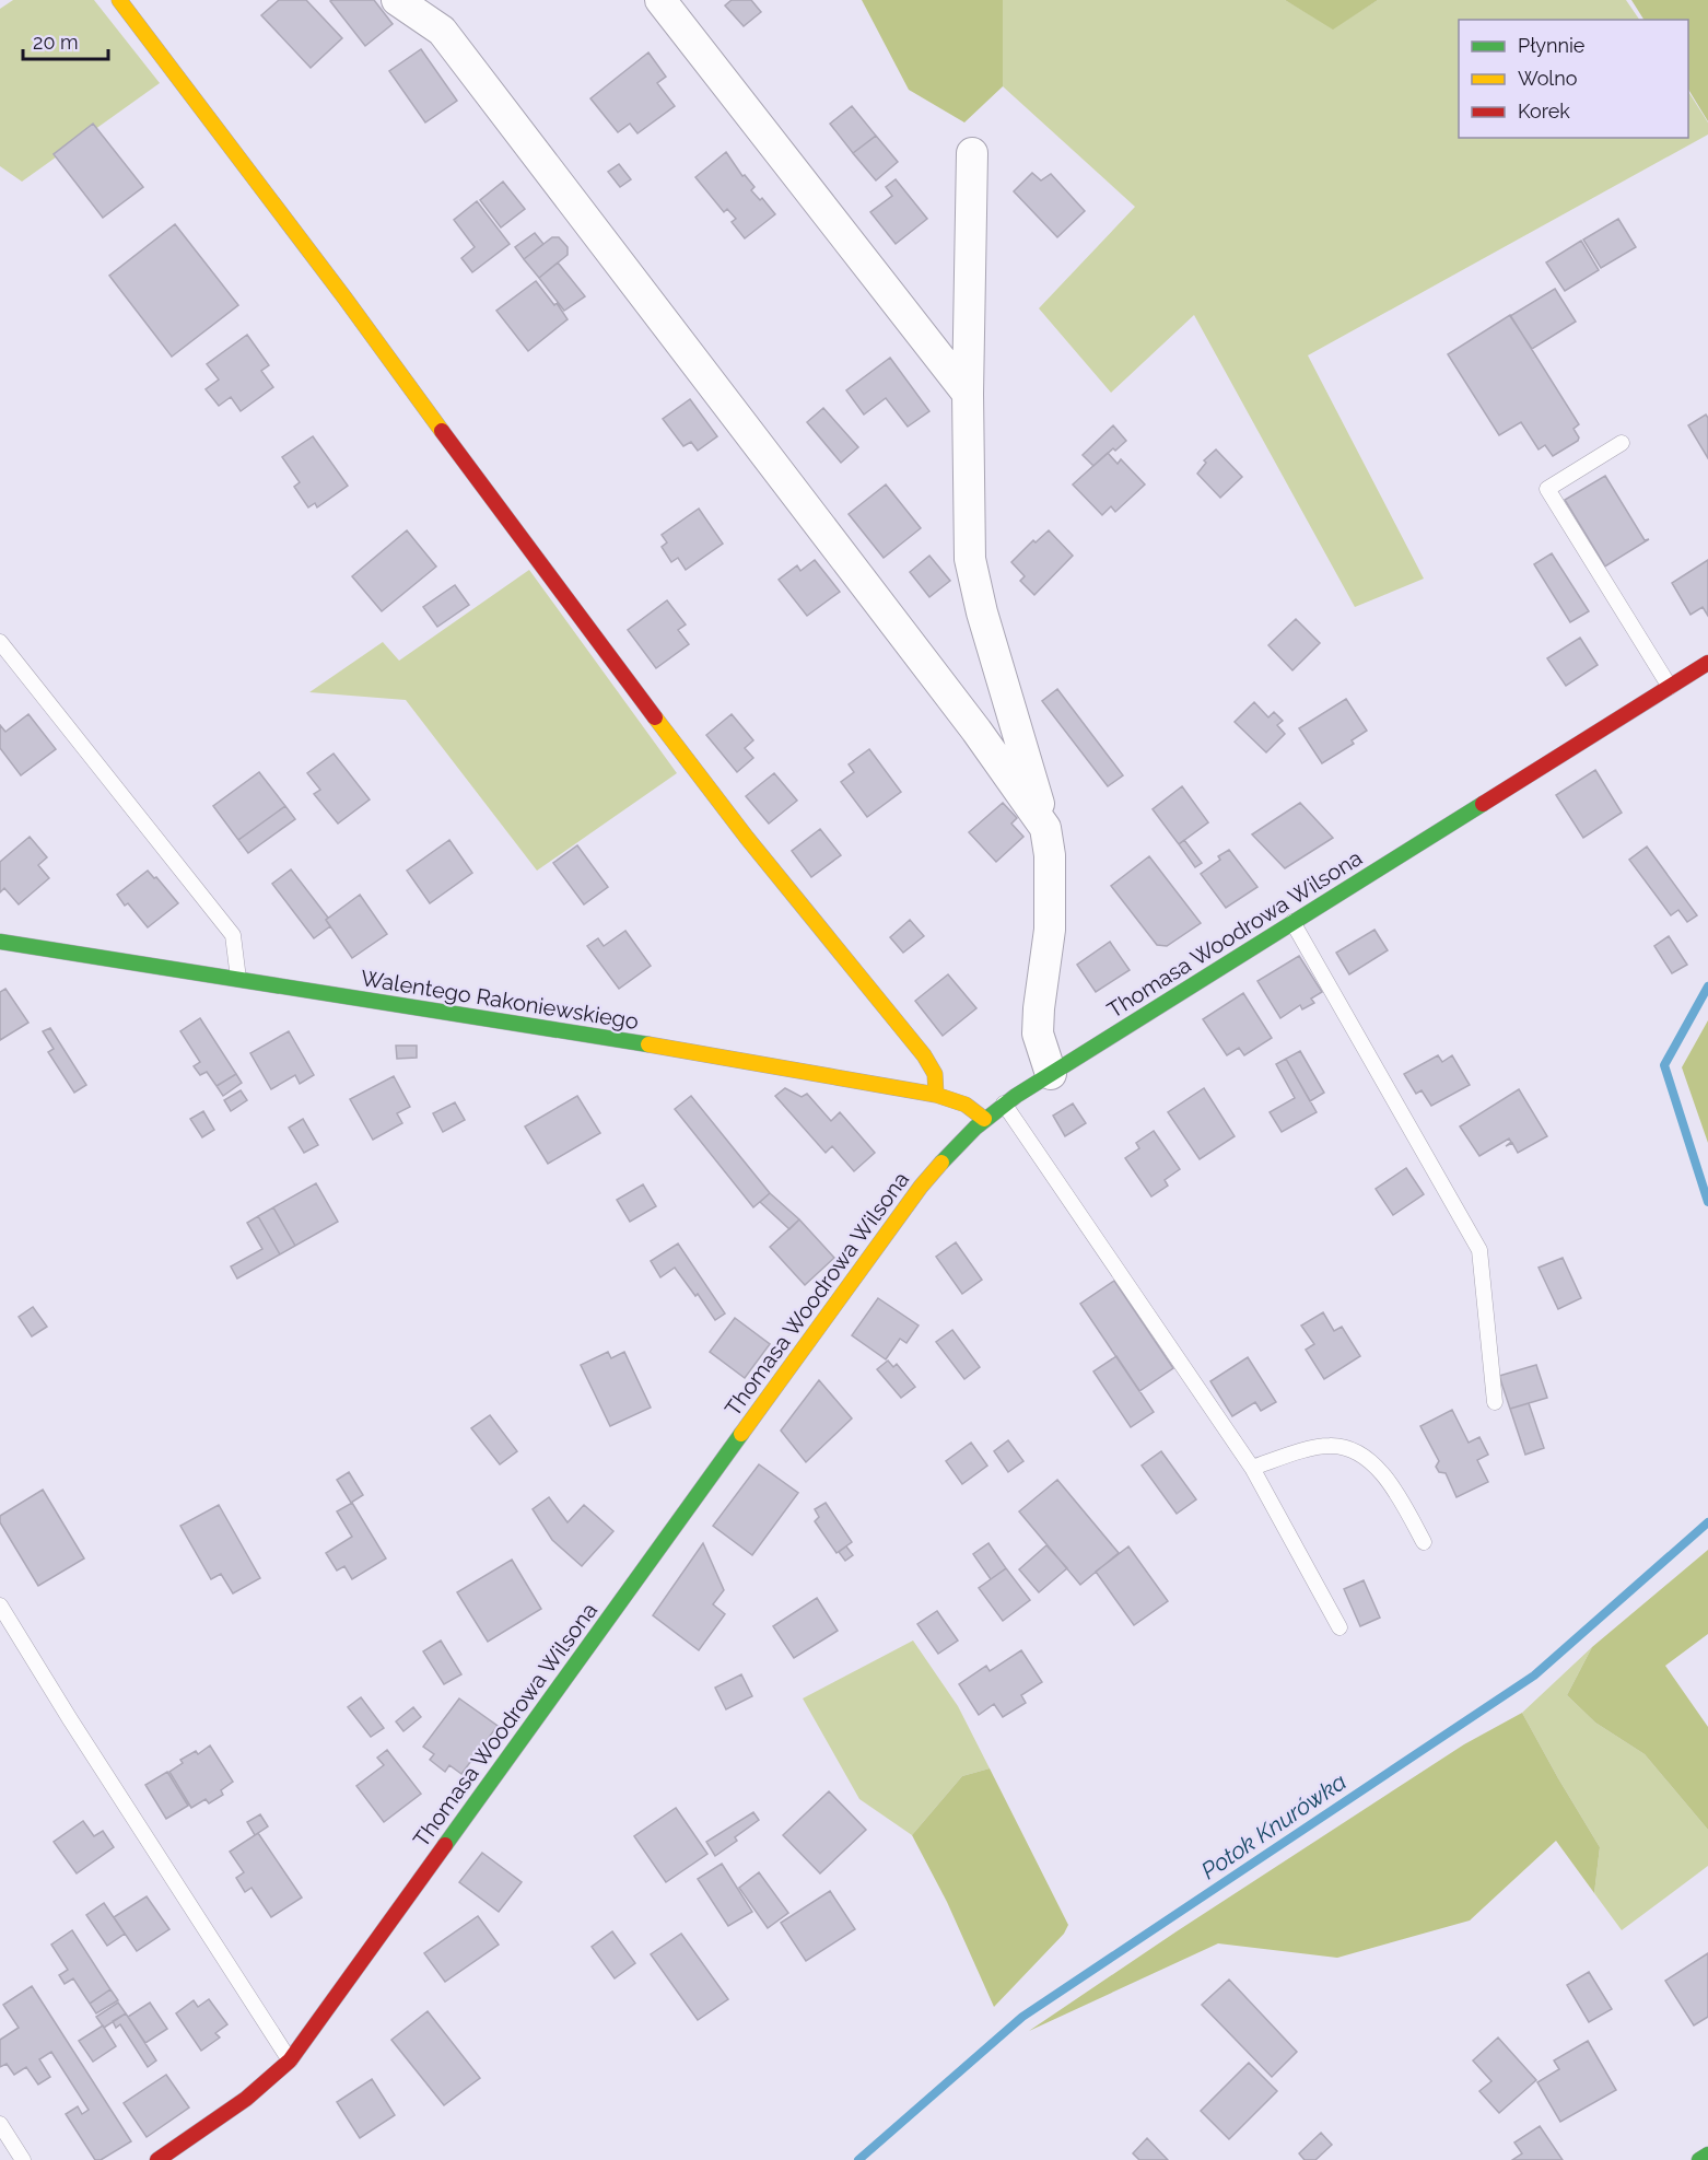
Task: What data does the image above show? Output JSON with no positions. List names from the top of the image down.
{
  "streets": {
    "street": ["Thomasa Woodrowa Wilsona", "Walentego Rakoniewskiego"]
  },
  "crossings": [
    ["Thomasa Woodrowa Wilsona", "Walentego Rakoniewskiego"]
  ],
  "water": ["Potok Knurówka"],
  "legend": ["Płynnie", "Wolno", "Korek"],
  "scale_bar": "20 m"
}
